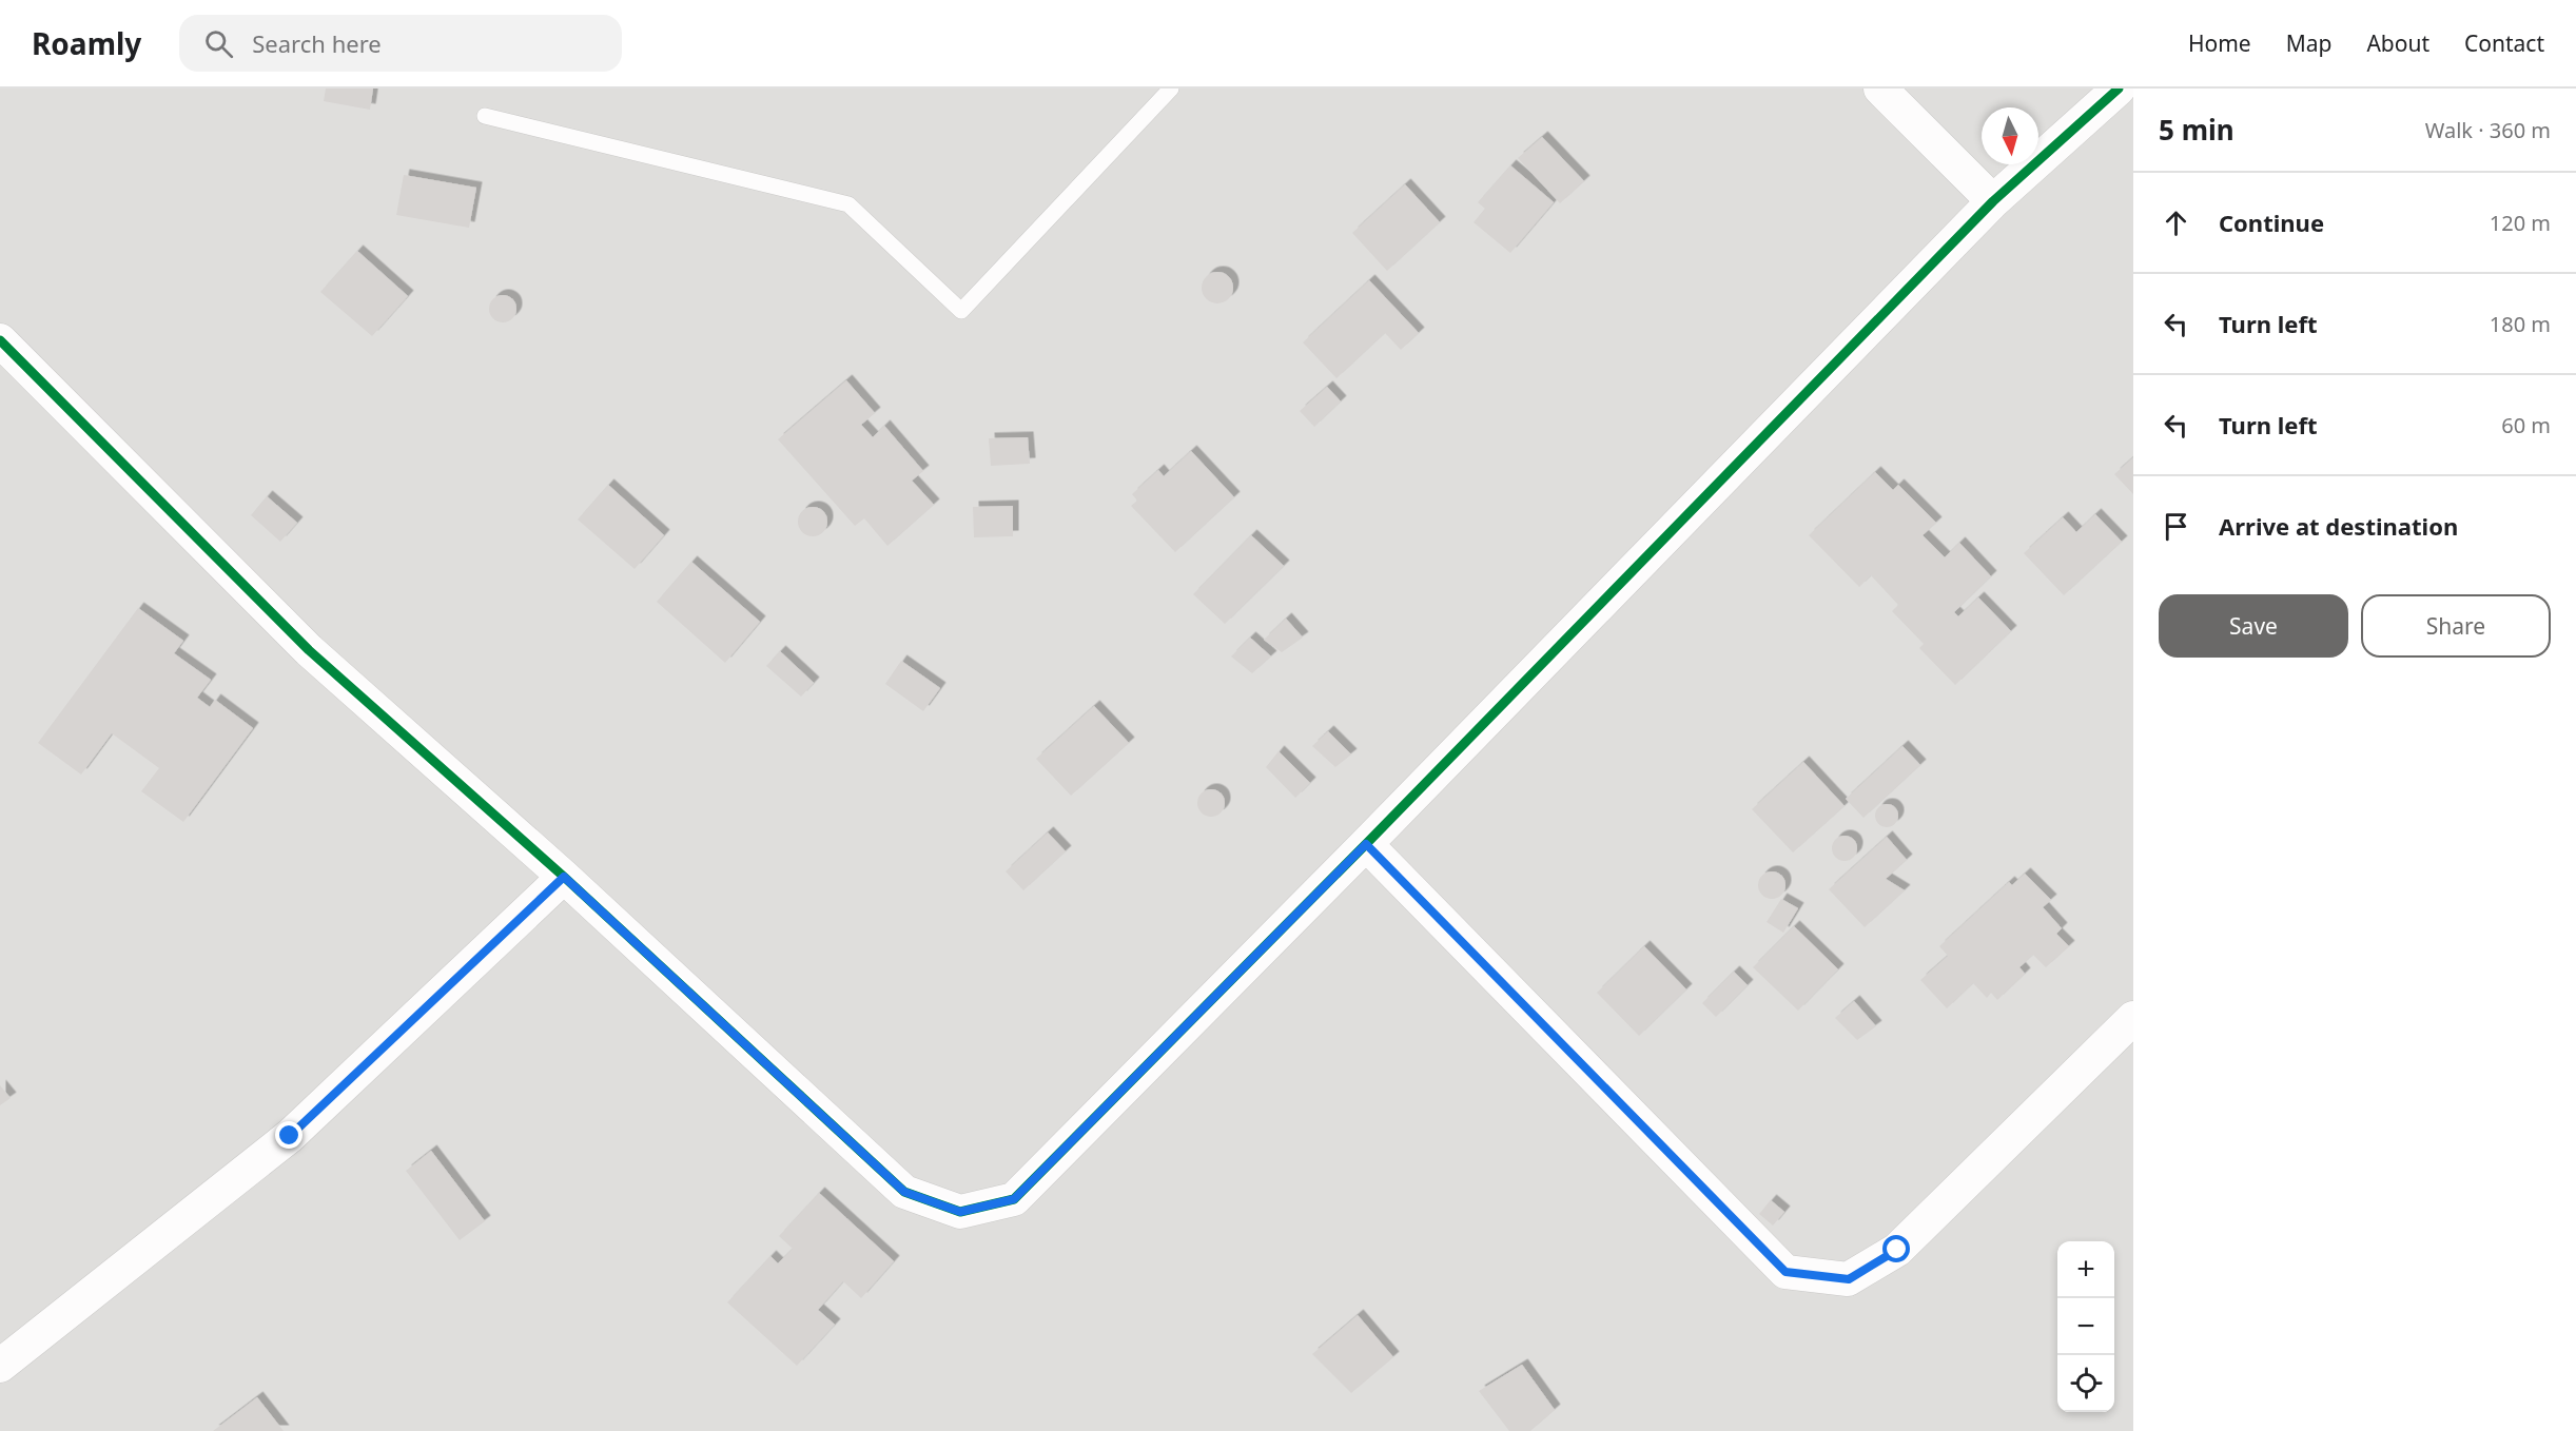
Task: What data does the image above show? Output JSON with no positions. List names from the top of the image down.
{
  "north": "bottom",
  "page": {
    "header": "Roamly",
    "search": "Search here",
    "nav": [
      "Home",
      "Map",
      "About",
      "Contact"
    ],
    "heading": ["5 min", "Walk · 360 m"],
    "list": [
      ["Continue", "120 m"],
      ["Turn left", "180 m"],
      ["Turn left", "60 m"],
      "Arrive at destination"
    ],
    "buttons": ["Save", "Share"],
    "map_buttons": ["+", "−"]
  }
}
